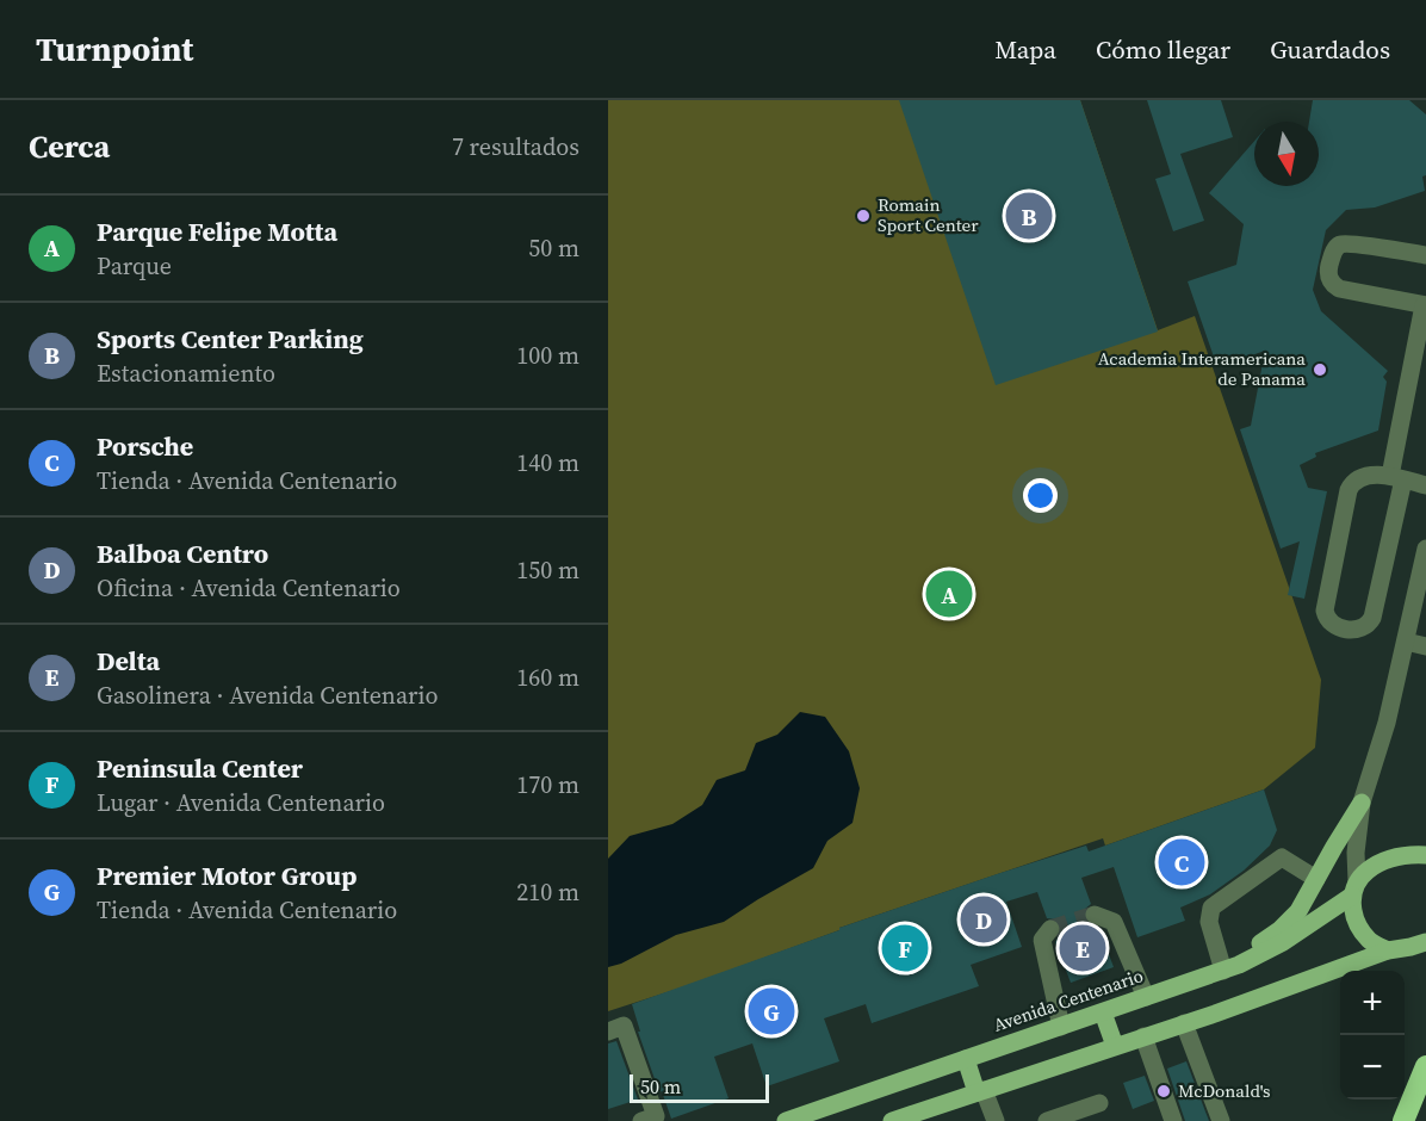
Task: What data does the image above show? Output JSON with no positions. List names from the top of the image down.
{
  "streets": {
    "main road": ["Avenida Centenario"]
  },
  "places": ["Romain Sport Center", "Academia Interamericana de Panama", "McDonald's"],
  "scale_bar": "50 m",
  "north": "bottom",
  "page": {
    "header": "Turnpoint",
    "nav": ["Mapa", "Cómo llegar", "Guardados"],
    "heading": ["Cerca", "7 resultados"],
    "pins": [
      "B",
      "A",
      "C",
      "D",
      "E",
      "F",
      "G"
    ],
    "list": [
      {
        "mark": "A",
        "name": "Parque Felipe Motta",
        "note": "Parque",
        "value": "50 m"
      },
      {
        "mark": "B",
        "name": "Sports Center Parking",
        "note": "Estacionamiento",
        "value": "100 m"
      },
      {
        "mark": "C",
        "name": "Porsche",
        "note": "Tienda · Avenida Centenario",
        "value": "140 m"
      },
      {
        "mark": "D",
        "name": "Balboa Centro",
        "note": "Oficina · Avenida Centenario",
        "value": "150 m"
      },
      {
        "mark": "E",
        "name": "Delta",
        "note": "Gasolinera · Avenida Centenario",
        "value": "160 m"
      },
      {
        "mark": "F",
        "name": "Peninsula Center",
        "note": "Lugar · Avenida Centenario",
        "value": "170 m"
      },
      {
        "mark": "G",
        "name": "Premier Motor Group",
        "note": "Tienda · Avenida Centenario",
        "value": "210 m"
      }
    ],
    "map_buttons": ["+", "−"],
    "scale": "50 m"
  }
}
